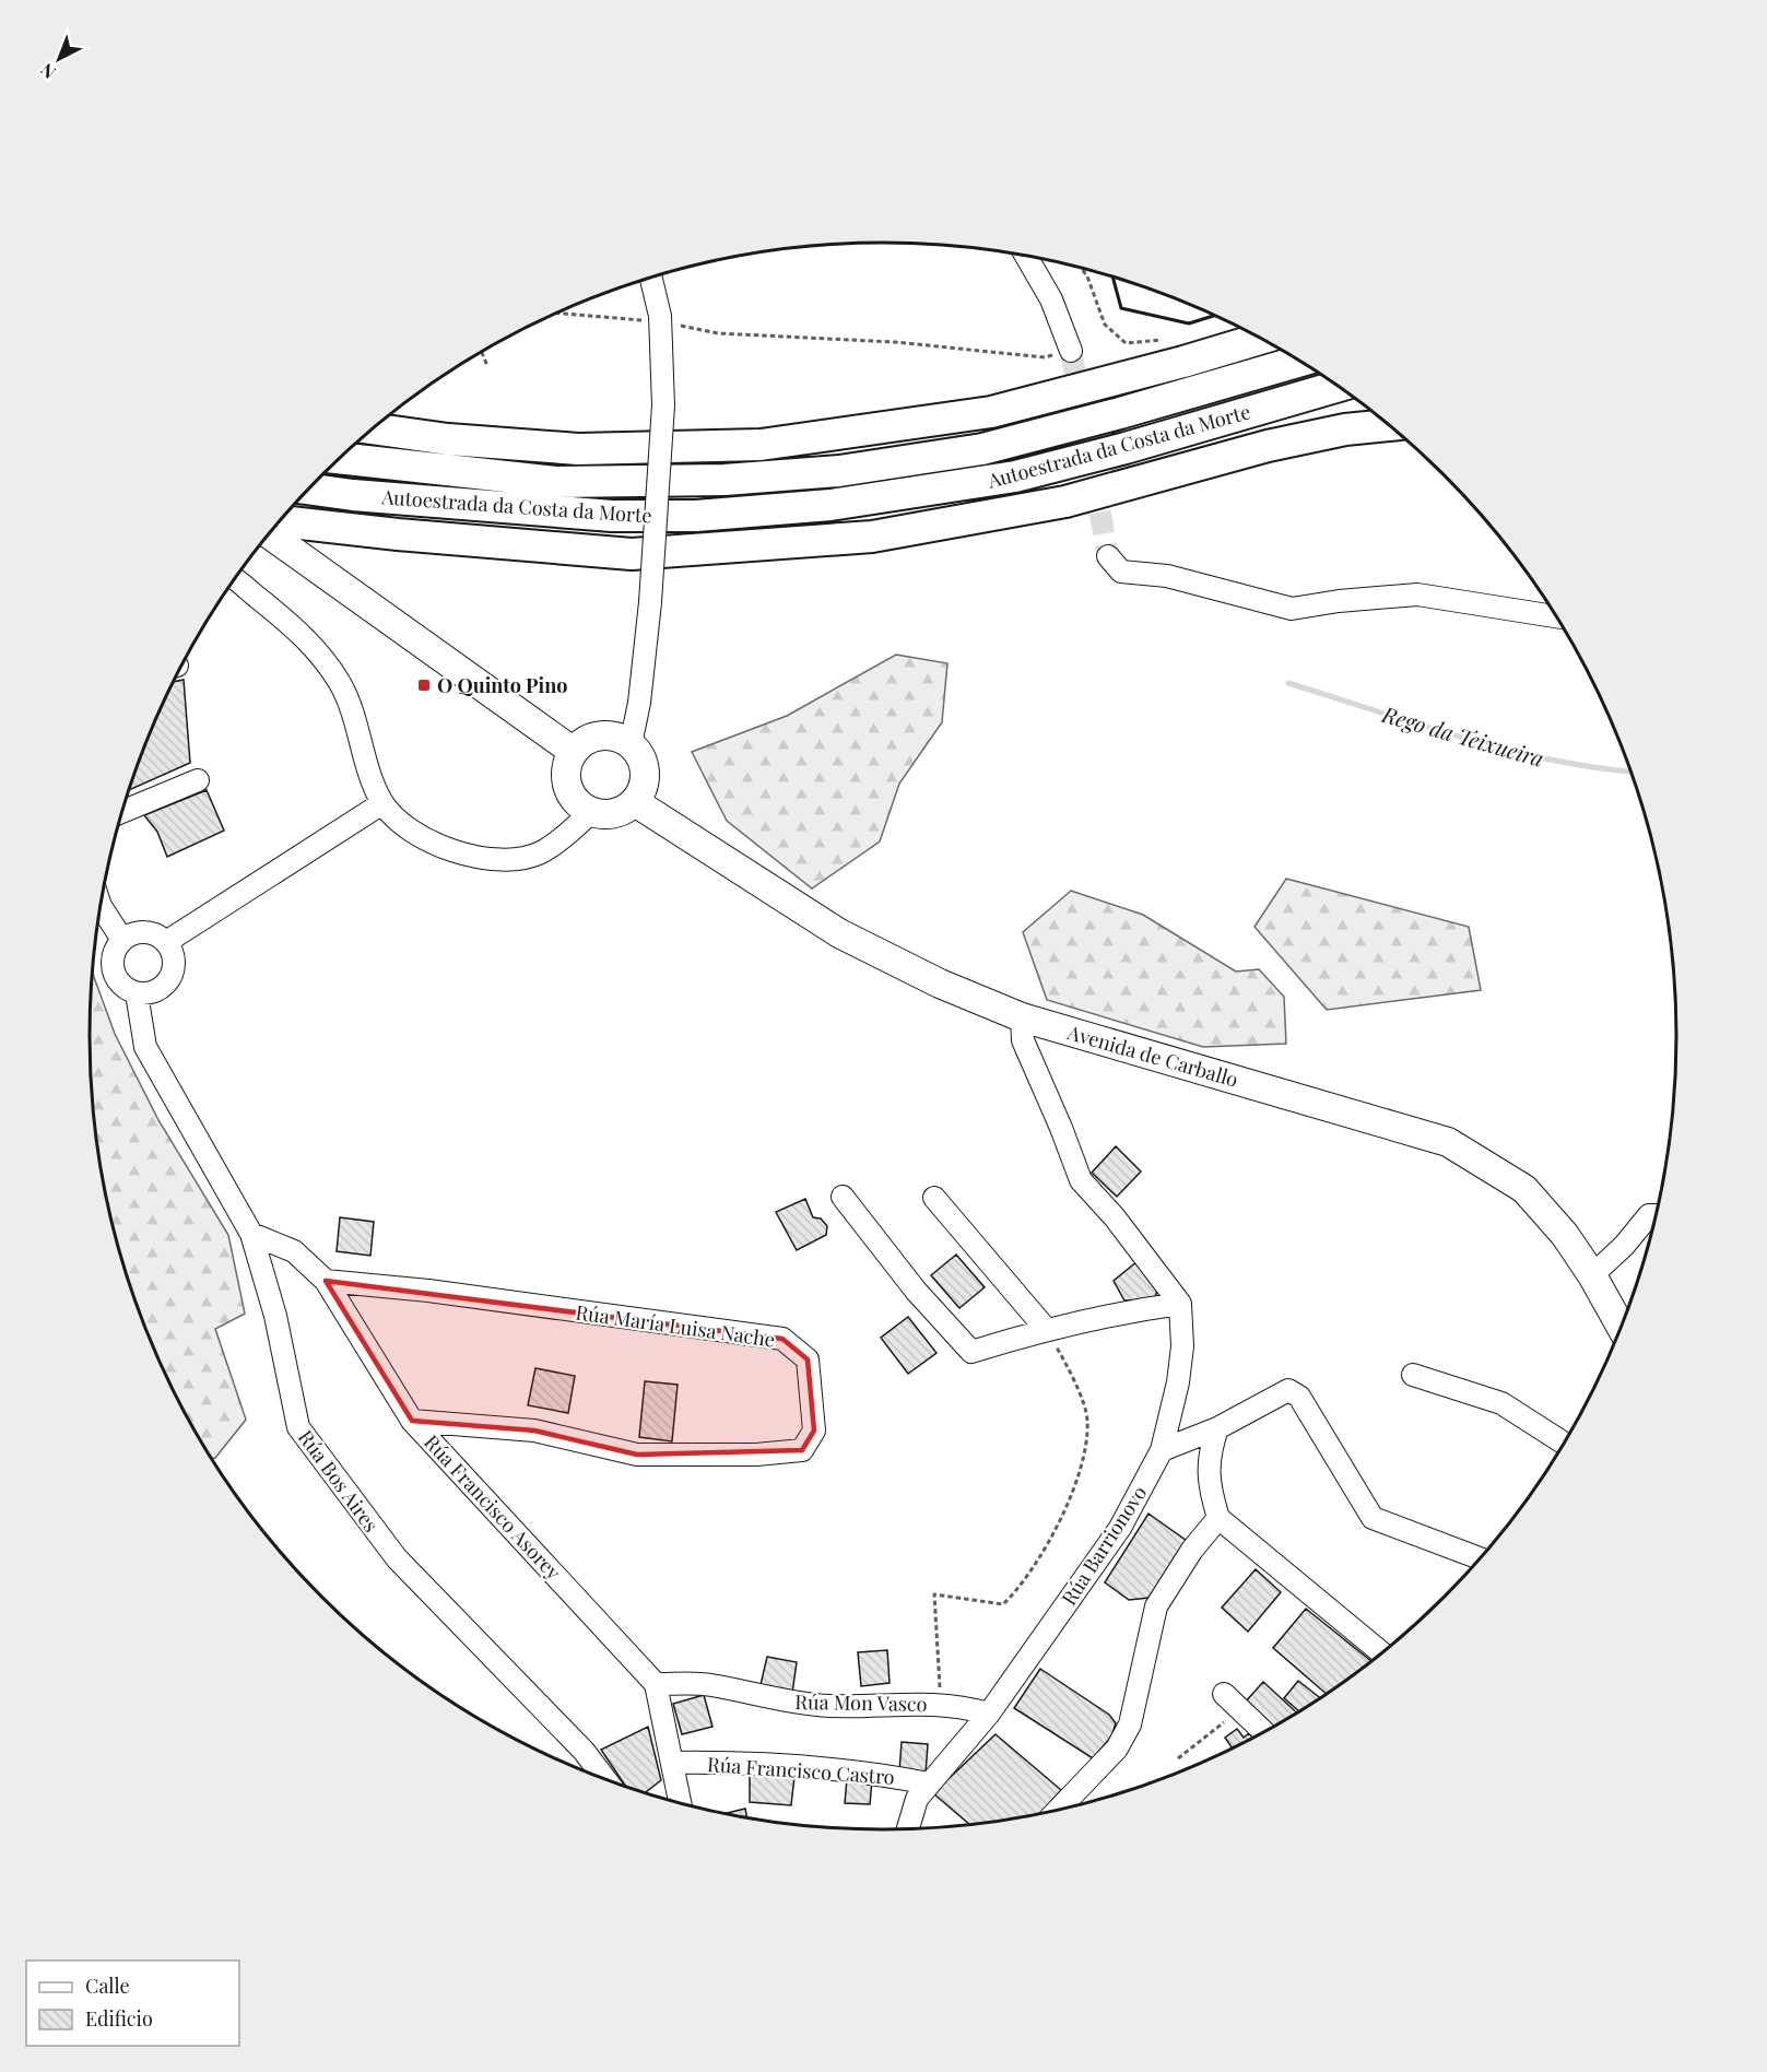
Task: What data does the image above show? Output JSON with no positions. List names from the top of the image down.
{
  "streets": {
    "highway": ["Autoestrada da Costa da Morte"],
    "main road": ["Avenida de Carballo"],
    "street": [
      "Rúa María Luisa Nache",
      "Rúa Bos Aires",
      "Rúa Francisco Asorey",
      "Rúa Barrionovo",
      "Rúa Mon Vasco",
      "Rúa Francisco Castro"
    ]
  },
  "crossings": [
    ["Rúa María Luisa Nache", "Rúa Francisco Asorey"],
    ["Rúa Bos Aires", "Rúa Francisco Asorey"],
    ["Rúa Francisco Asorey", "Rúa Mon Vasco"],
    ["Rúa Barrionovo", "Rúa Mon Vasco"],
    ["Rúa Barrionovo", "Rúa Francisco Castro"]
  ],
  "water": ["Rego da Teixueira"],
  "places": {
    "transit": ["O Quinto Pino"]
  },
  "legend": ["Calle", "Edificio"],
  "north": "bottom left"
}
